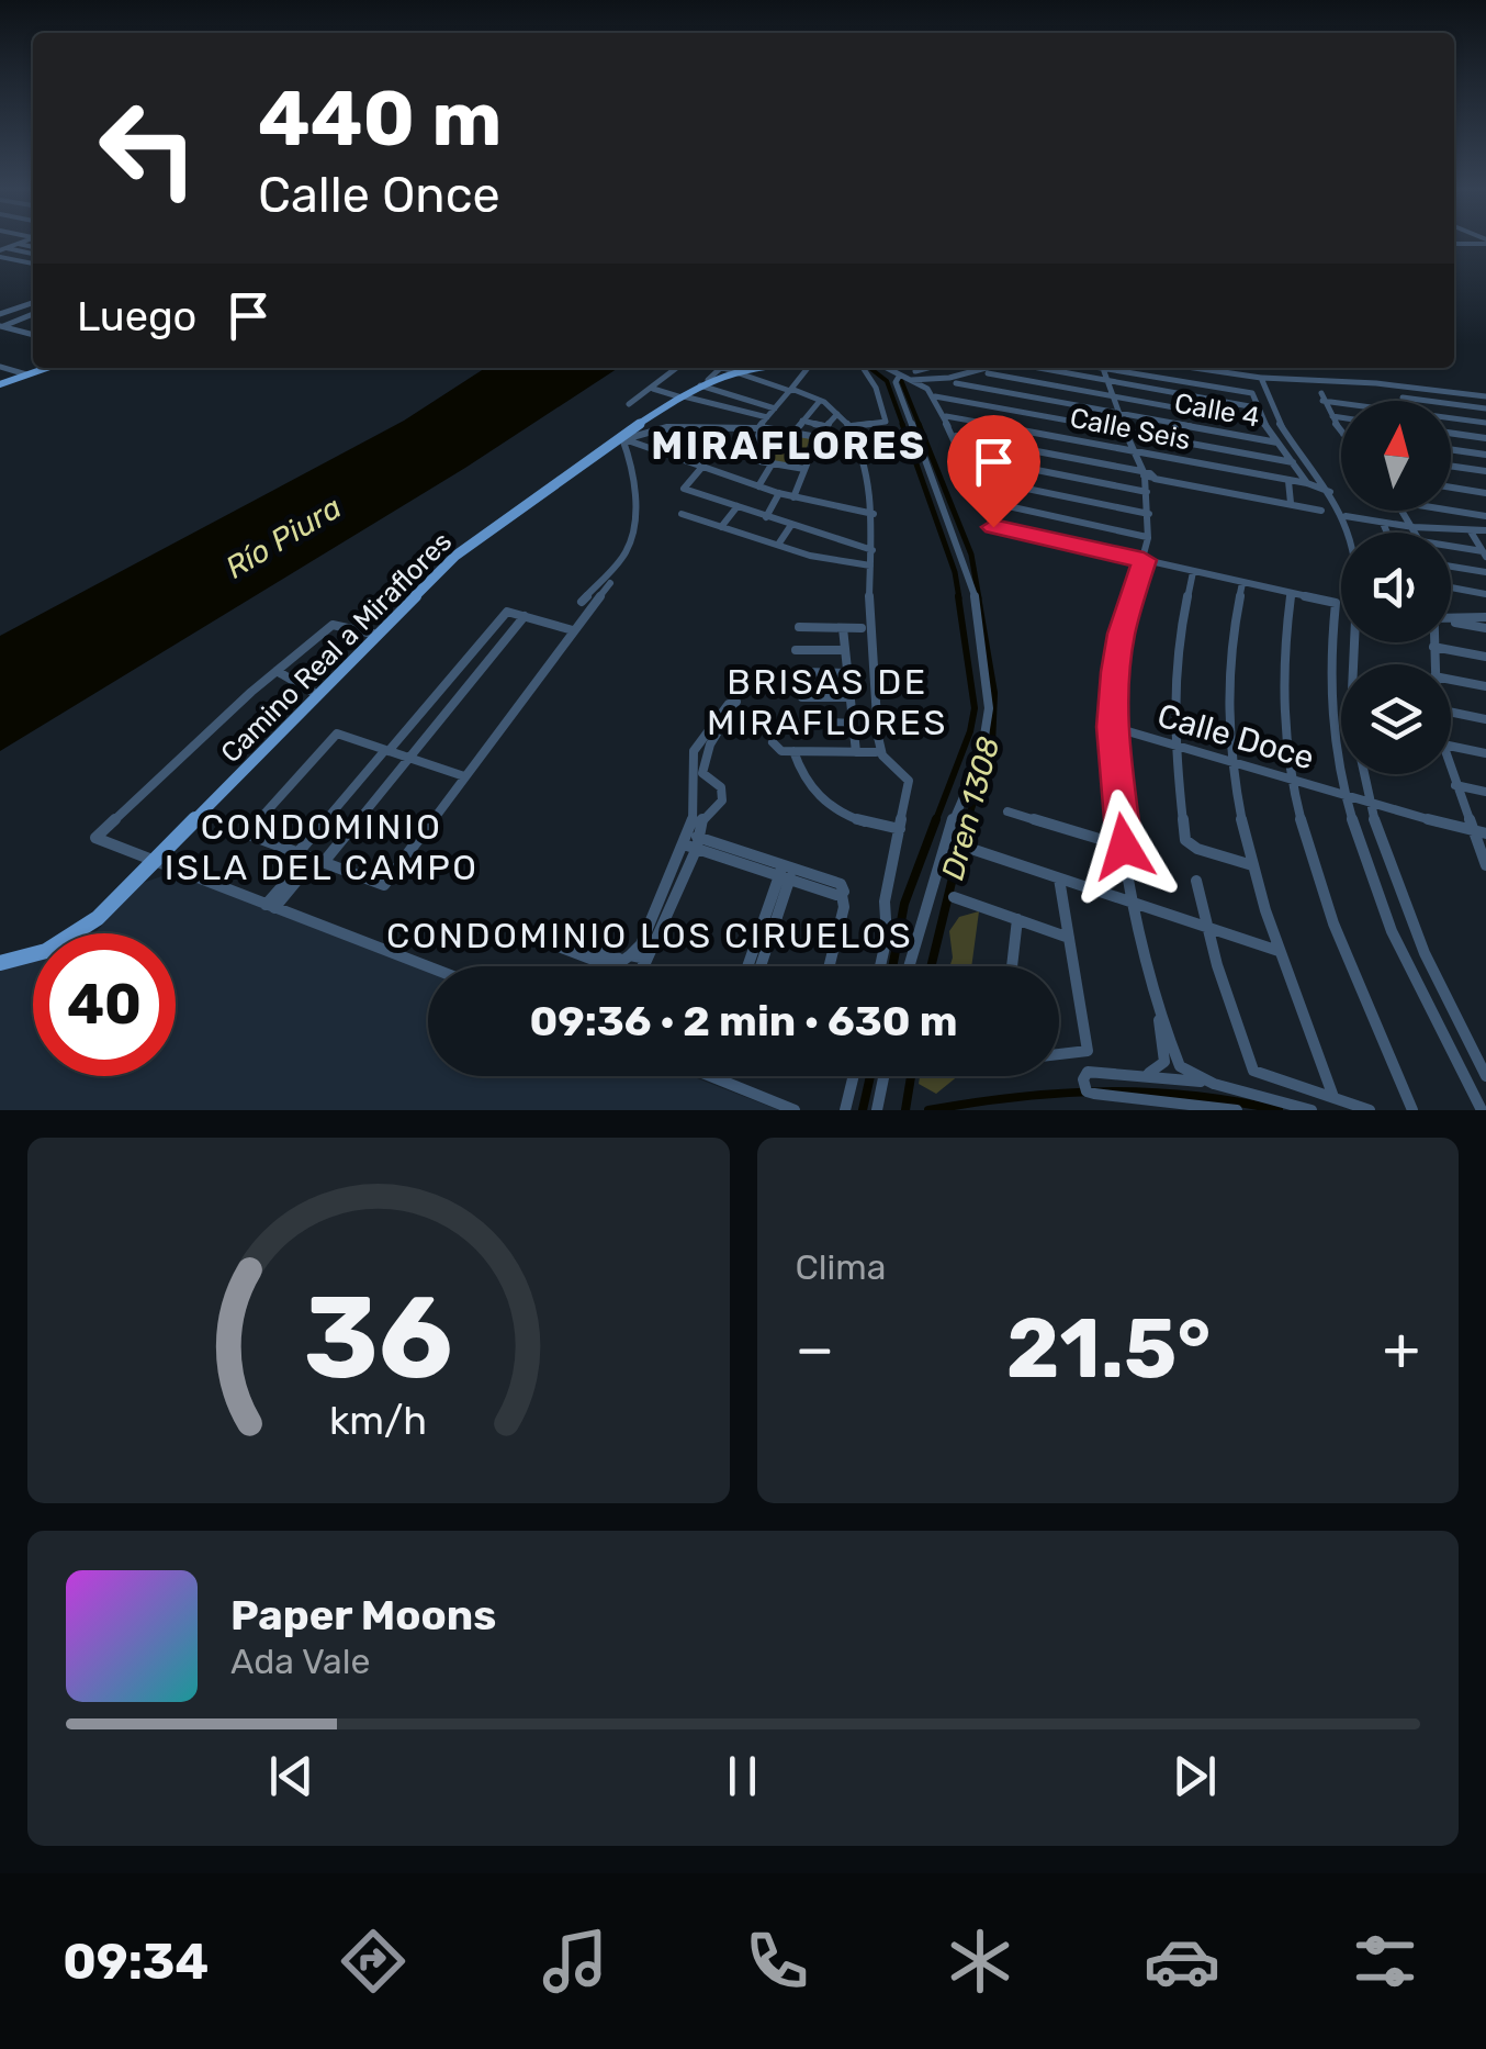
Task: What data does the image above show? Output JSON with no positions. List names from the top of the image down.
{
  "streets": {
    "main road": ["Camino Real a Miraflores"],
    "street": ["Calle 4", "Calle Seis", "Calle Doce"]
  },
  "districts": [
    "MIRAFLORES",
    "BRISAS DE MIRAFLORES",
    "CONDOMINIO ISLA DEL CAMPO",
    "CONDOMINIO LOS CIRUELOS"
  ],
  "water": ["Río Piura", "Dren 1308"],
  "north": "top",
  "page": {
    "turn": ["440 m", "Calle Once"],
    "then": "Luego",
    "limit": "40",
    "trip": "09:36 · 2 min · 630 m",
    "tile": "Clima",
    "heat": ["−", "21.5°", "+"],
    "song": ["Paper Moons", "Ada Vale"],
    "tabs": "09:34",
    "gauge": ["36", "km/h"]
  }
}
